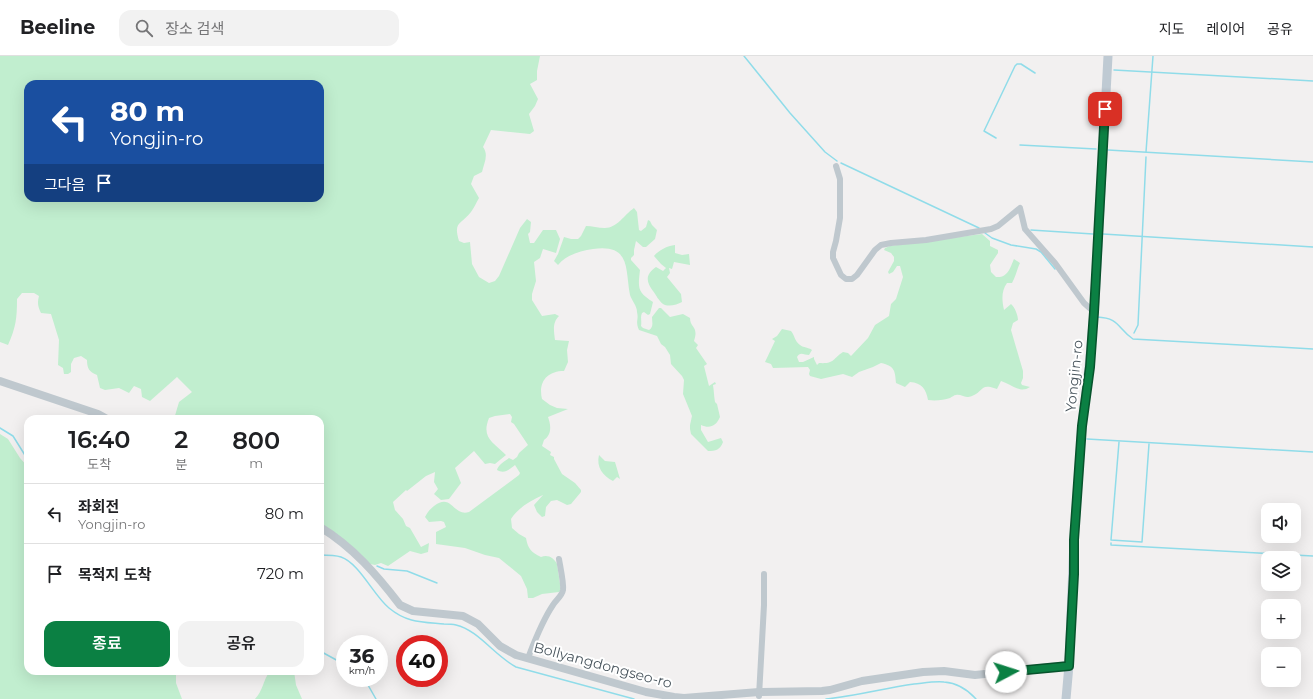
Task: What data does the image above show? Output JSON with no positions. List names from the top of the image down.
{
  "streets": {
    "main road": ["Yongjin-ro"],
    "street": ["Bollyangdongseo-ro"]
  },
  "crossings": [
    ["Yongjin-ro", "Bollyangdongseo-ro"]
  ],
  "page": {
    "header": "Beeline",
    "search": "장소 검색",
    "nav": ["지도", "레이어", "공유"],
    "turn": ["80 m", "Yongjin-ro"],
    "then": "그다음",
    "eta": [
      "16:40",
      "도착",
      "2",
      "분",
      "800",
      "m"
    ],
    "list": [
      {
        "name": "좌회전",
        "note": "Yongjin-ro",
        "value": "80 m"
      },
      {
        "name": "목적지 도착",
        "value": "720 m"
      }
    ],
    "map_buttons": ["+", "−"],
    "buttons": ["종료", "공유"],
    "speed": "36 km/h",
    "limit": "40"
  }
}
